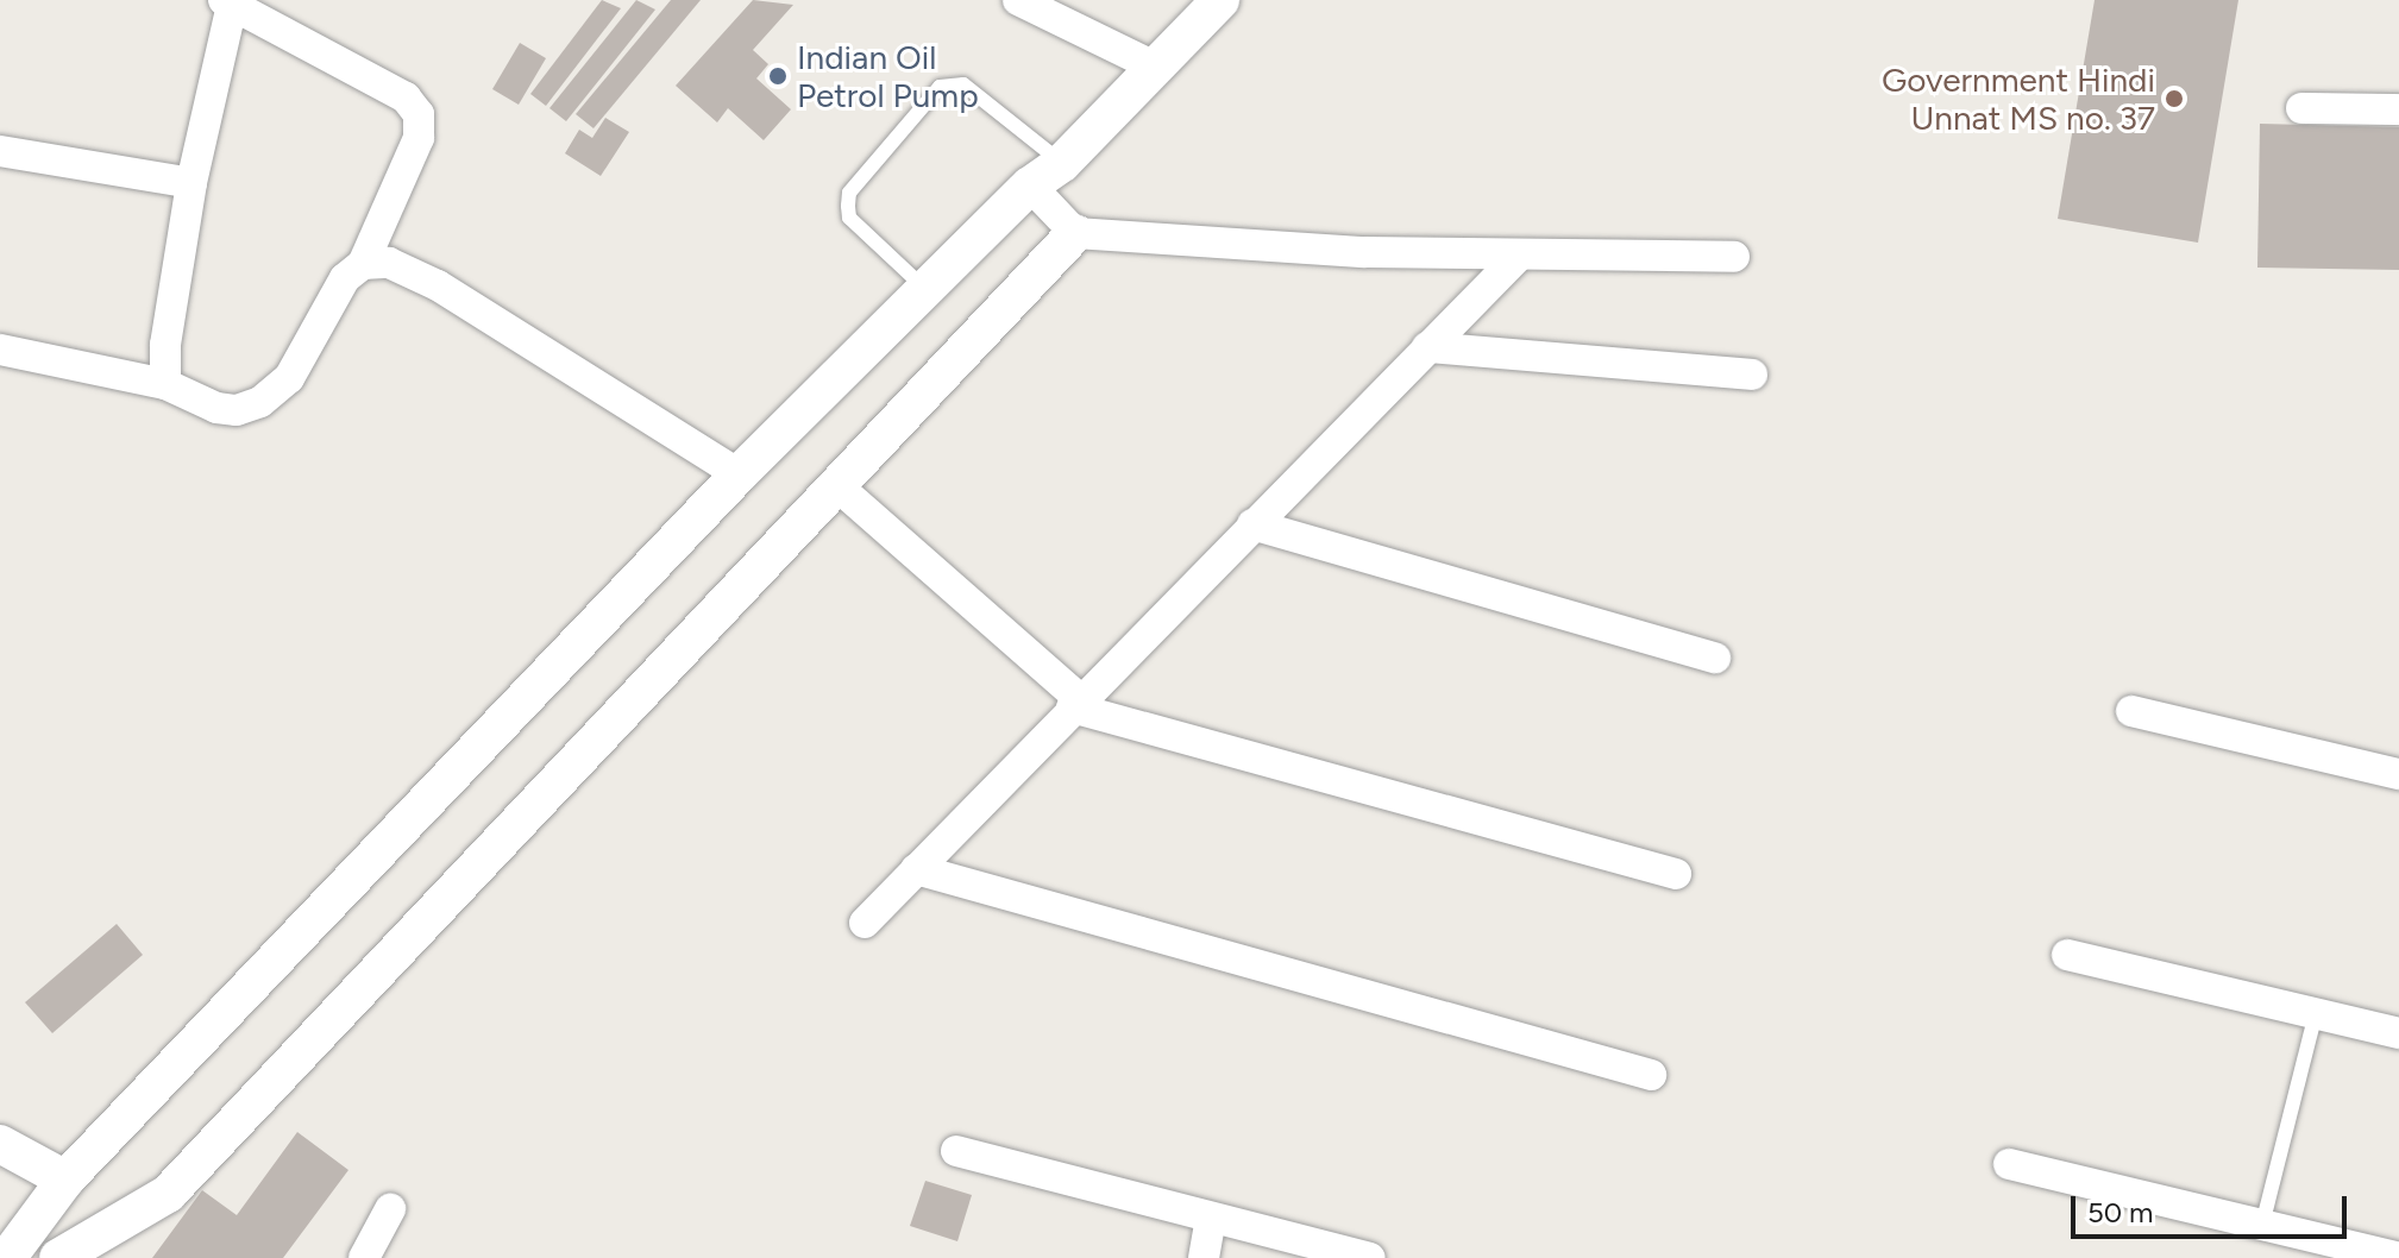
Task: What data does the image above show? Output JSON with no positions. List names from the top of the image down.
{
  "places": ["Indian Oil Petrol Pump", "Government Hindi Unnat MS no. 37"],
  "scale_bar": "50 m"
}
